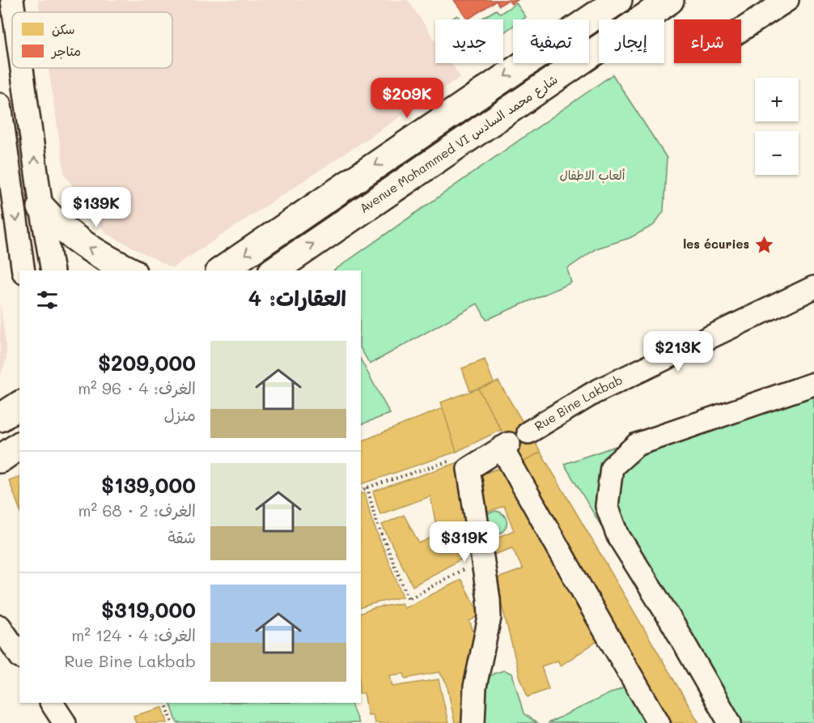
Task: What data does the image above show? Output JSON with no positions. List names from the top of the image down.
{
  "streets": {
    "main road": ["Avenue Mohammed VI شارع محمد السادس"],
    "street": ["Rue Bine Lakbab"]
  },
  "parks": ["ألعاب الاطفال"],
  "places": {
    "place": ["les écuries"]
  },
  "legend": ["سكن", "متاجر"],
  "page": {
    "chip": [
      "شراء",
      "إيجار",
      "تصفية",
      "جديد"
    ],
    "map_buttons": ["+", "−"],
    "price": [
      "$209K",
      "$139K",
      "$213K",
      "$319K"
    ],
    "heading": "العقارات: 4",
    "list": [
      {
        "name": "$209,000",
        "note": "الغرف: 4 · 96 m² · منزل"
      },
      {
        "name": "$139,000",
        "note": "الغرف: 2 · 68 m² · شقة"
      },
      {
        "name": "$319,000",
        "note": "الغرف: 4 · 124 m² · Rue Bine Lakbab"
      }
    ]
  }
}
